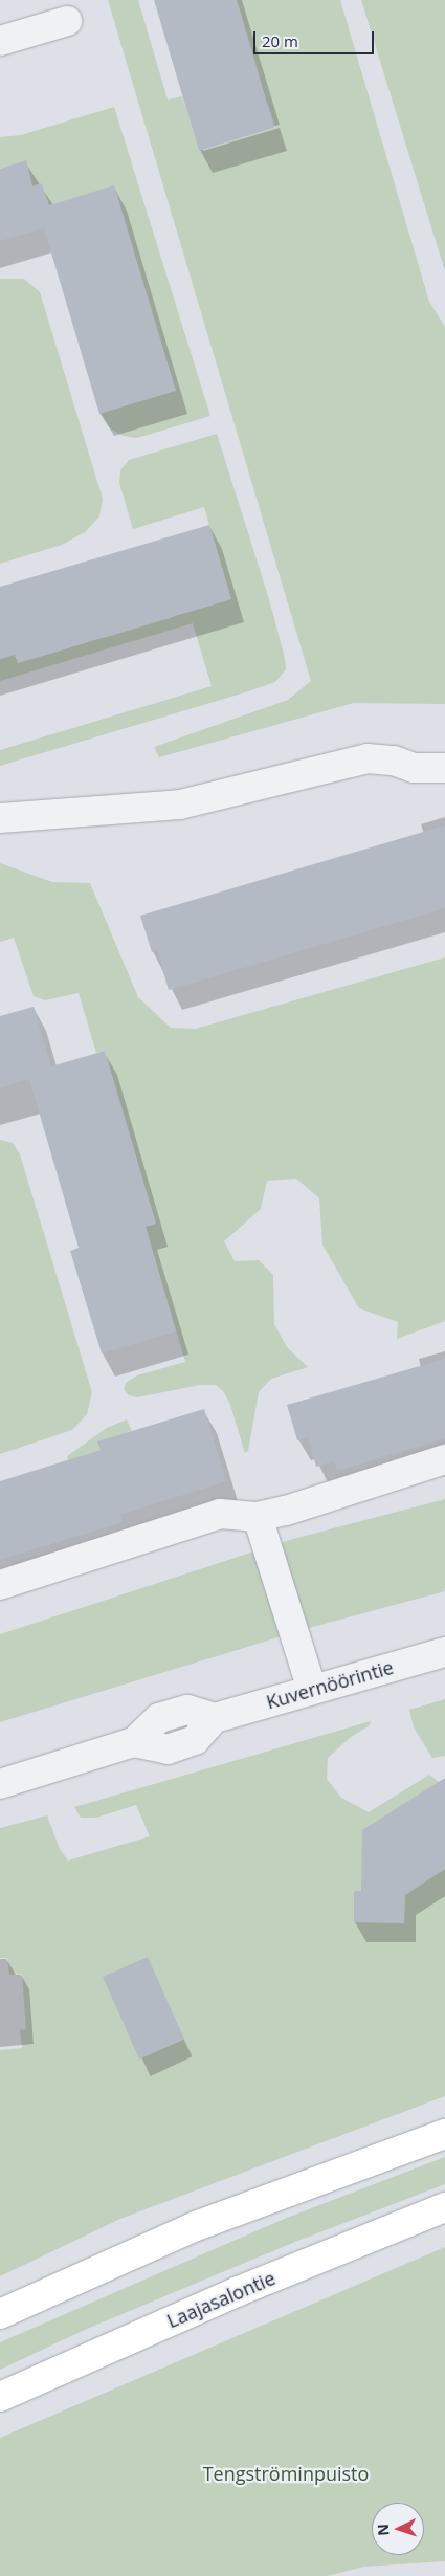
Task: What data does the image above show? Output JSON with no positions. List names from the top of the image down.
{
  "streets": {
    "main road": ["Laajasalontie"],
    "street": ["Kuvernöörintie"]
  },
  "parks": ["Tengströminpuisto"],
  "scale_bar": "20 m",
  "north": "left"
}
